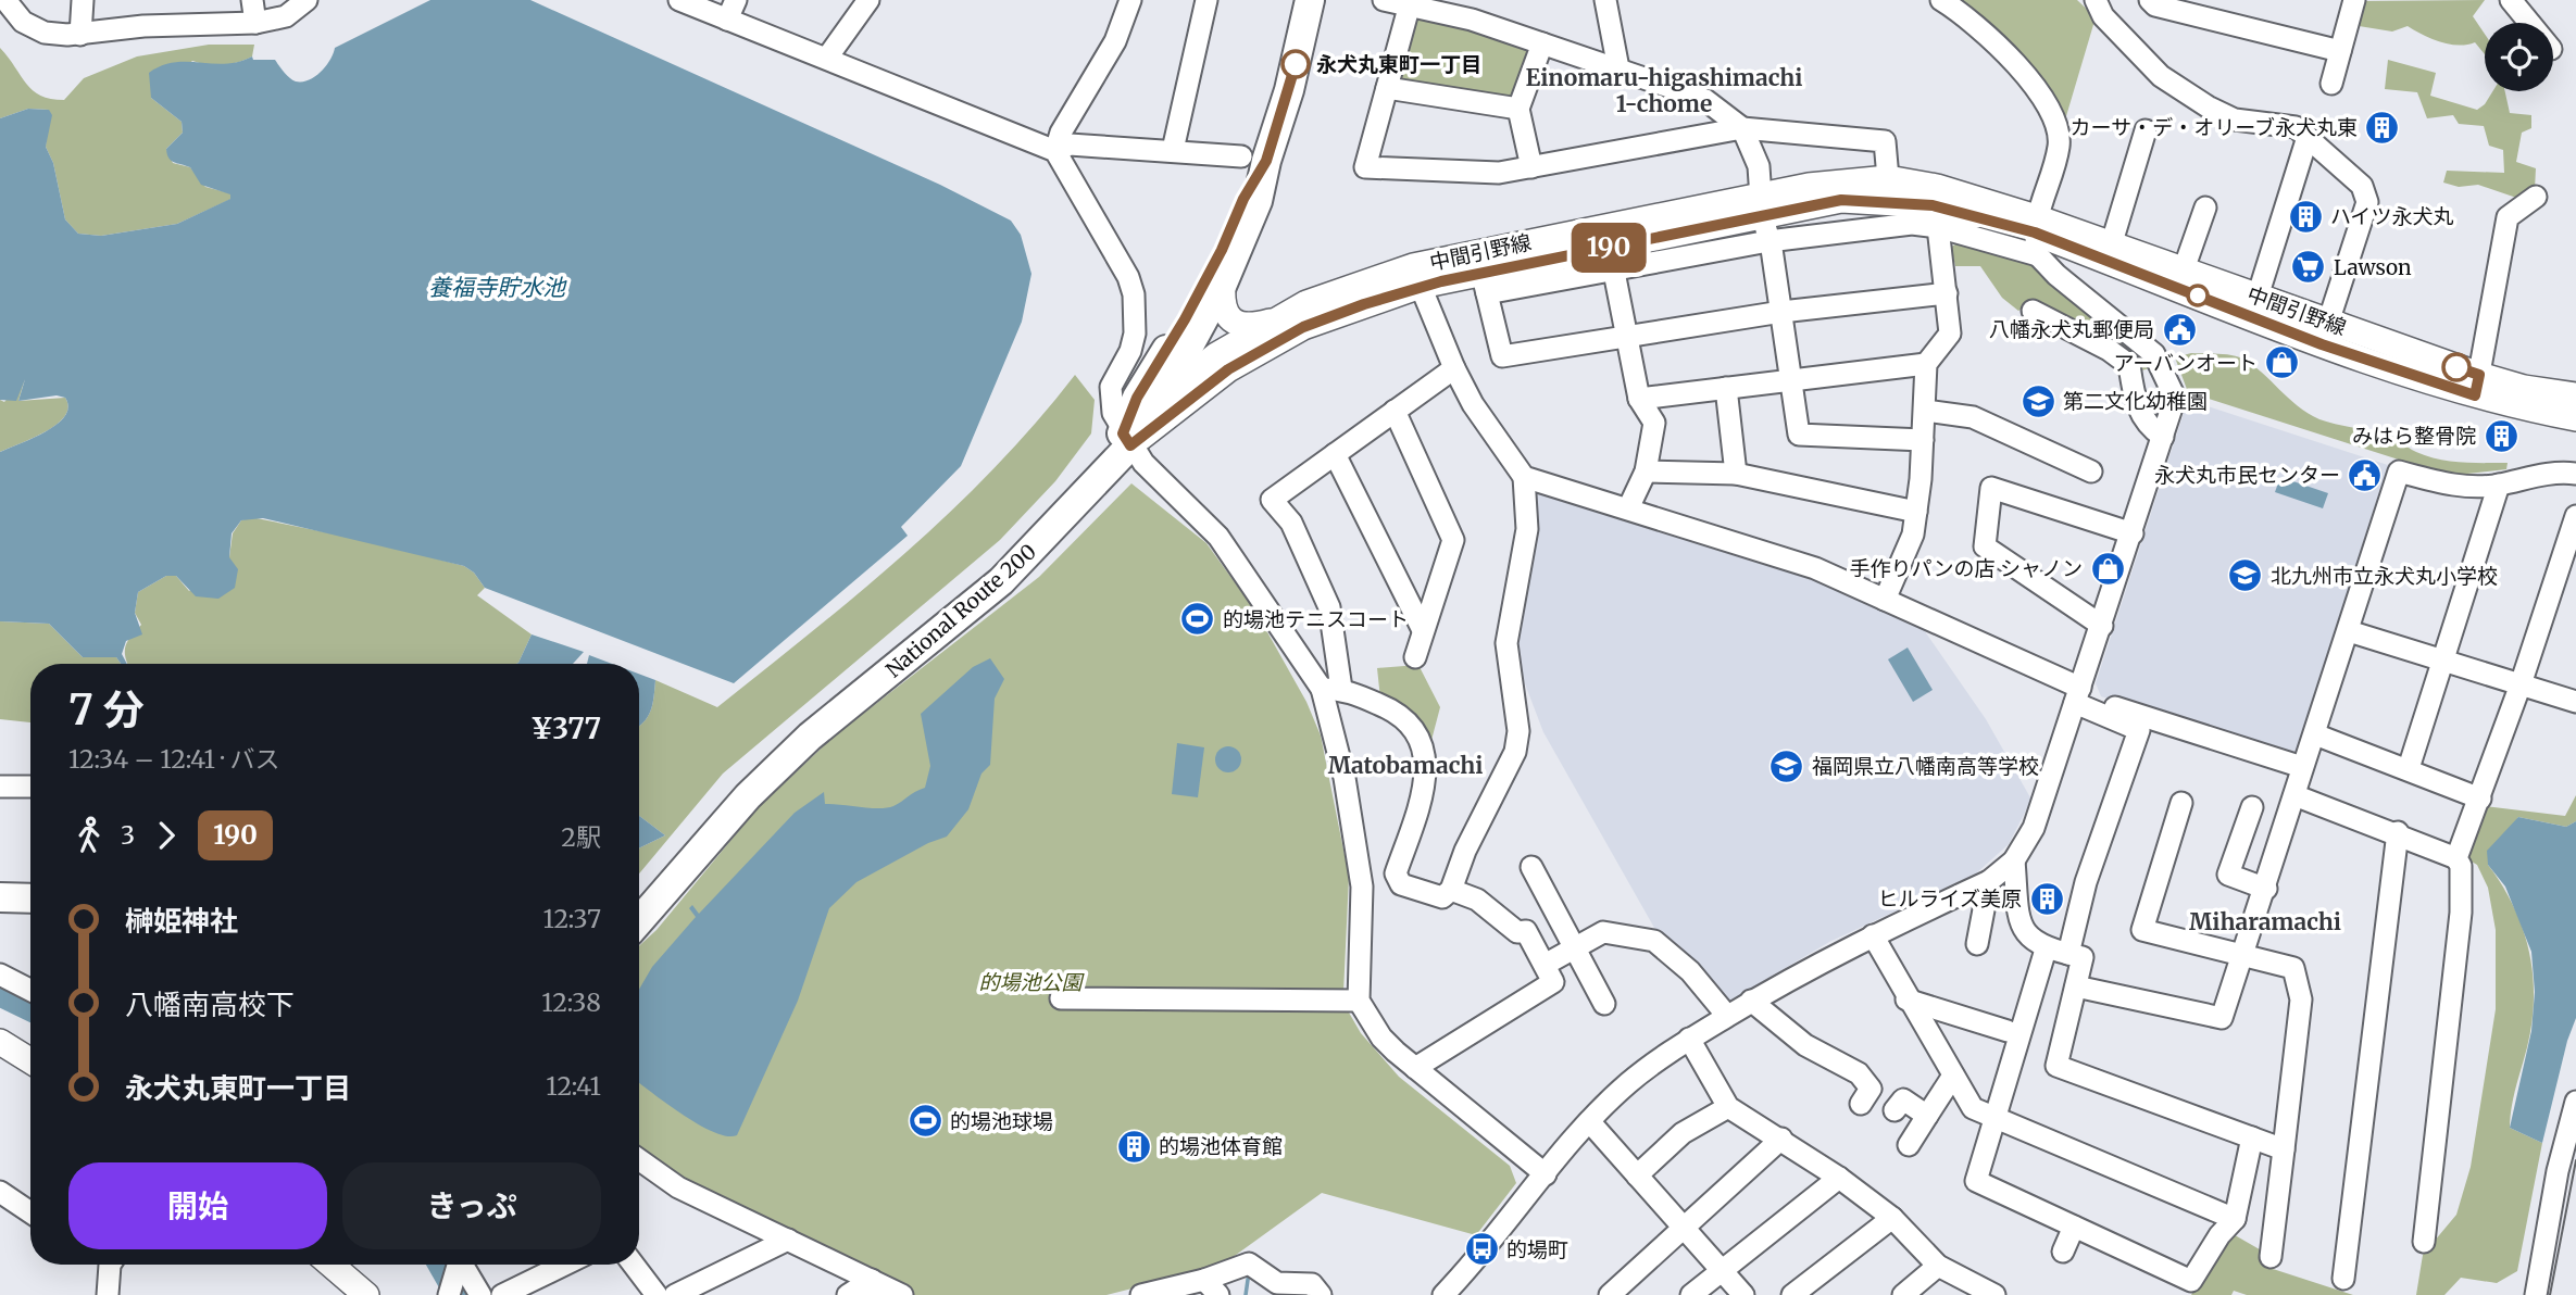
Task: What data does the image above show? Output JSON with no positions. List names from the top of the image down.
{
  "streets": {
    "highway": ["National Route 200"],
    "main road": ["中間引野線"]
  },
  "crossings": [
    ["中間引野線", "National Route 200"]
  ],
  "districts": ["Einomaru-higashimachi 1-chome", "Matobamachi", "Miharamachi"],
  "water": ["養福寺貯水池"],
  "parks": ["的場池公園"],
  "places": {
    "other": ["永犬丸東町一丁目"],
    "building": [
      "カーサ・デ・オリーブ永犬丸東",
      "ハイツ永犬丸",
      "みはら整骨院",
      "ヒルライズ美原",
      "的場池体育館"
    ],
    "supermarket": ["Lawson"],
    "public building": ["八幡永犬丸郵便局", "永犬丸市民センター"],
    "shop": ["アーバンオート", "手作りパンの店 シャノン"],
    "school or university": ["第二文化幼稚園", "北九州市立永犬丸小学校", "福岡県立八幡南高等学校"],
    "sports": ["的場池テニスコート", "的場池球場"],
    "bus stop": ["的場町"]
  },
  "lines": ["bus line 190"],
  "page": {
    "on_map": "190",
    "heading": ["7 分", "12:34 – 12:41 · バス", "¥377"],
    "legs": ["3", "190", "2駅"],
    "list": [
      {
        "name": "榊姫神社",
        "value": "12:37"
      },
      {
        "name": "八幡南高校下",
        "value": "12:38"
      },
      {
        "name": "永犬丸東町一丁目",
        "value": "12:41"
      }
    ],
    "buttons": ["開始", "きっぷ"]
  }
}
